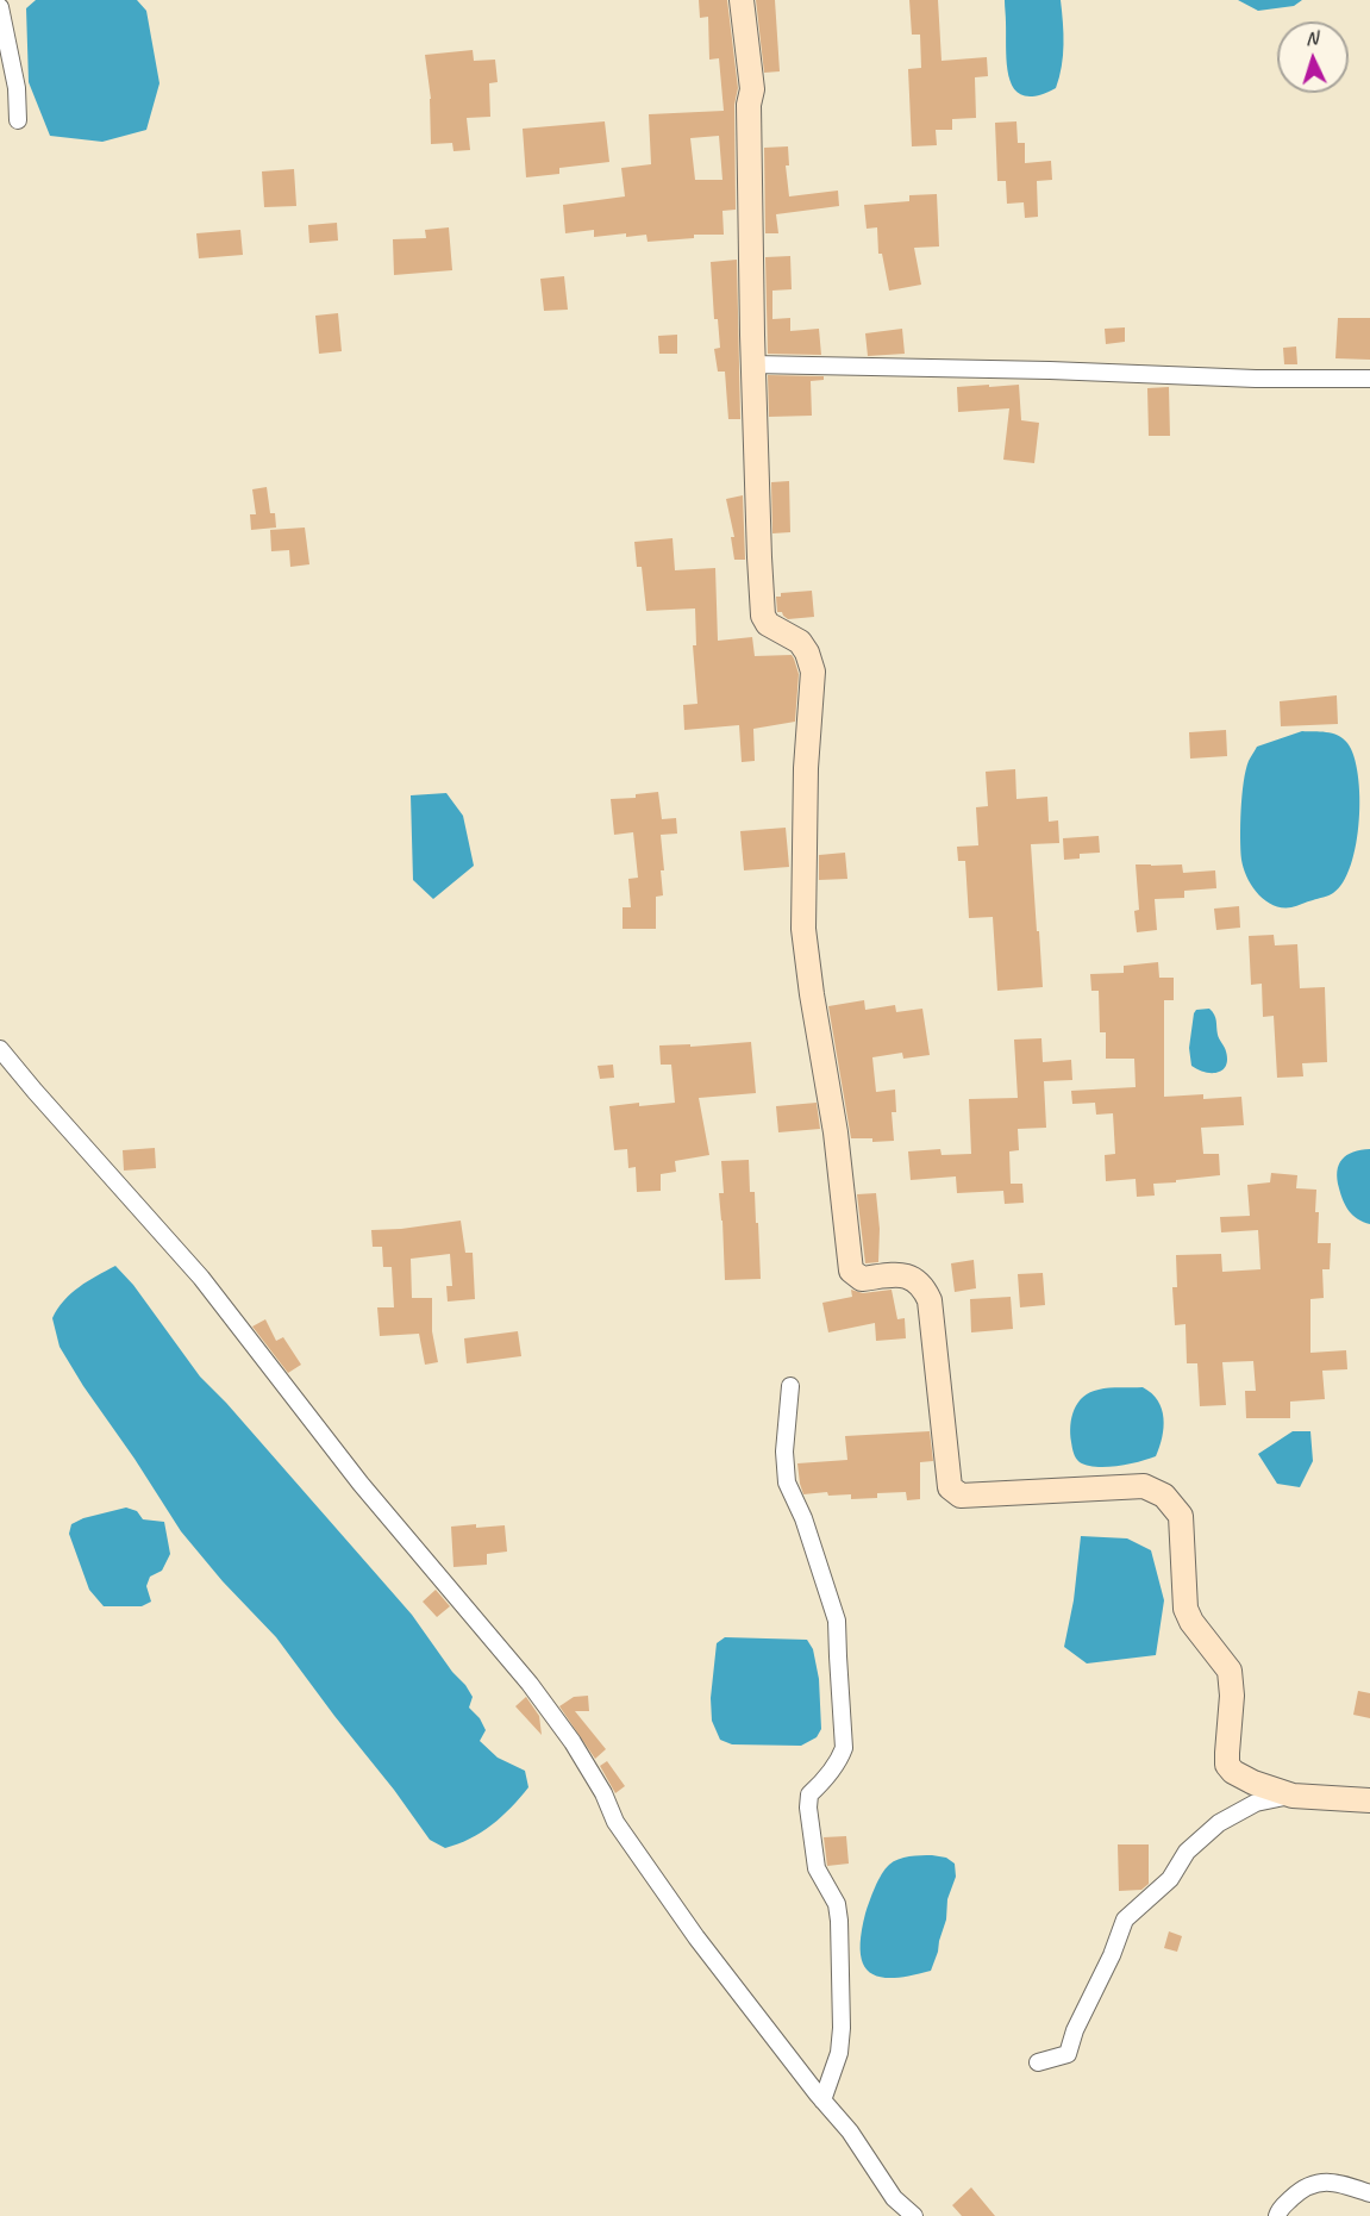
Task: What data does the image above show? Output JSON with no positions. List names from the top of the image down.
{
  "north": "top"
}
